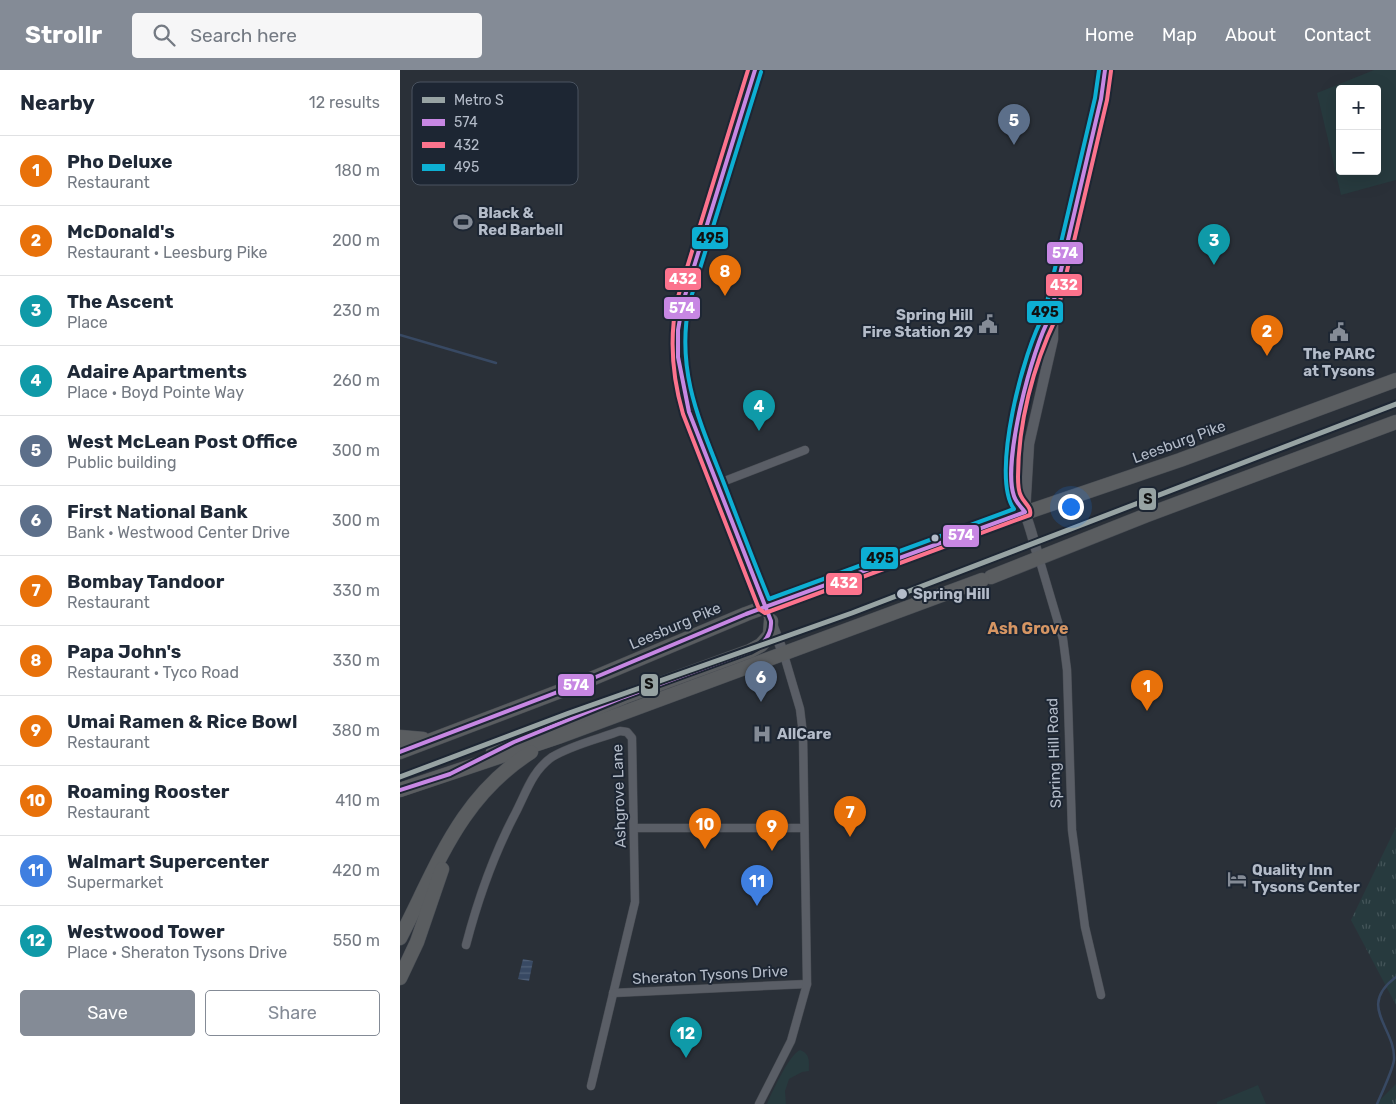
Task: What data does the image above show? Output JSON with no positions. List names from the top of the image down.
{
  "streets": {
    "highway": ["Leesburg Pike"],
    "main road": ["Spring Hill Road"],
    "street": ["Ashgrove Lane", "Sheraton Tysons Drive"]
  },
  "crossings": [
    ["Leesburg Pike", "Spring Hill Road"],
    ["Ashgrove Lane", "Sheraton Tysons Drive"]
  ],
  "districts": ["Ash Grove"],
  "places": {
    "sports": ["Black & Red Barbell"],
    "public building": ["Spring Hill Fire Station 29", "The PARC at Tysons"],
    "other": ["Spring Hill"],
    "hospital": ["AllCare"],
    "hotel": ["Quality Inn Tysons Center"]
  },
  "lines": [
    "transit line 574",
    "transit line 432",
    "transit line 495",
    "metro line S"
  ],
  "legend": [
    "Metro S",
    "574",
    "432",
    "495"
  ],
  "page": {
    "header": "Strollr",
    "search": "Search here",
    "nav": [
      "Home",
      "Map",
      "About",
      "Contact"
    ],
    "heading": ["Nearby", "12 results"],
    "map_buttons": ["+", "−"],
    "pins": [
      "5",
      "3",
      "8",
      "2",
      "4",
      "6",
      "1",
      "7",
      "10",
      "9",
      "11",
      "12"
    ],
    "list": [
      {
        "mark": "1",
        "name": "Pho Deluxe",
        "note": "Restaurant",
        "value": "180 m"
      },
      {
        "mark": "2",
        "name": "McDonald's",
        "note": "Restaurant · Leesburg Pike",
        "value": "200 m"
      },
      {
        "mark": "3",
        "name": "The Ascent",
        "note": "Place",
        "value": "230 m"
      },
      {
        "mark": "4",
        "name": "Adaire Apartments",
        "note": "Place · Boyd Pointe Way",
        "value": "260 m"
      },
      {
        "mark": "5",
        "name": "West McLean Post Office",
        "note": "Public building",
        "value": "300 m"
      },
      {
        "mark": "6",
        "name": "First National Bank",
        "note": "Bank · Westwood Center Drive",
        "value": "300 m"
      },
      {
        "mark": "7",
        "name": "Bombay Tandoor",
        "note": "Restaurant",
        "value": "330 m"
      },
      {
        "mark": "8",
        "name": "Papa John's",
        "note": "Restaurant · Tyco Road",
        "value": "330 m"
      },
      {
        "mark": "9",
        "name": "Umai Ramen & Rice Bowl",
        "note": "Restaurant",
        "value": "380 m"
      },
      {
        "mark": "10",
        "name": "Roaming Rooster",
        "note": "Restaurant",
        "value": "410 m"
      },
      {
        "mark": "11",
        "name": "Walmart Supercenter",
        "note": "Supermarket",
        "value": "420 m"
      },
      {
        "mark": "12",
        "name": "Westwood Tower",
        "note": "Place · Sheraton Tysons Drive",
        "value": "550 m"
      }
    ],
    "buttons": ["Save", "Share"]
  }
}
